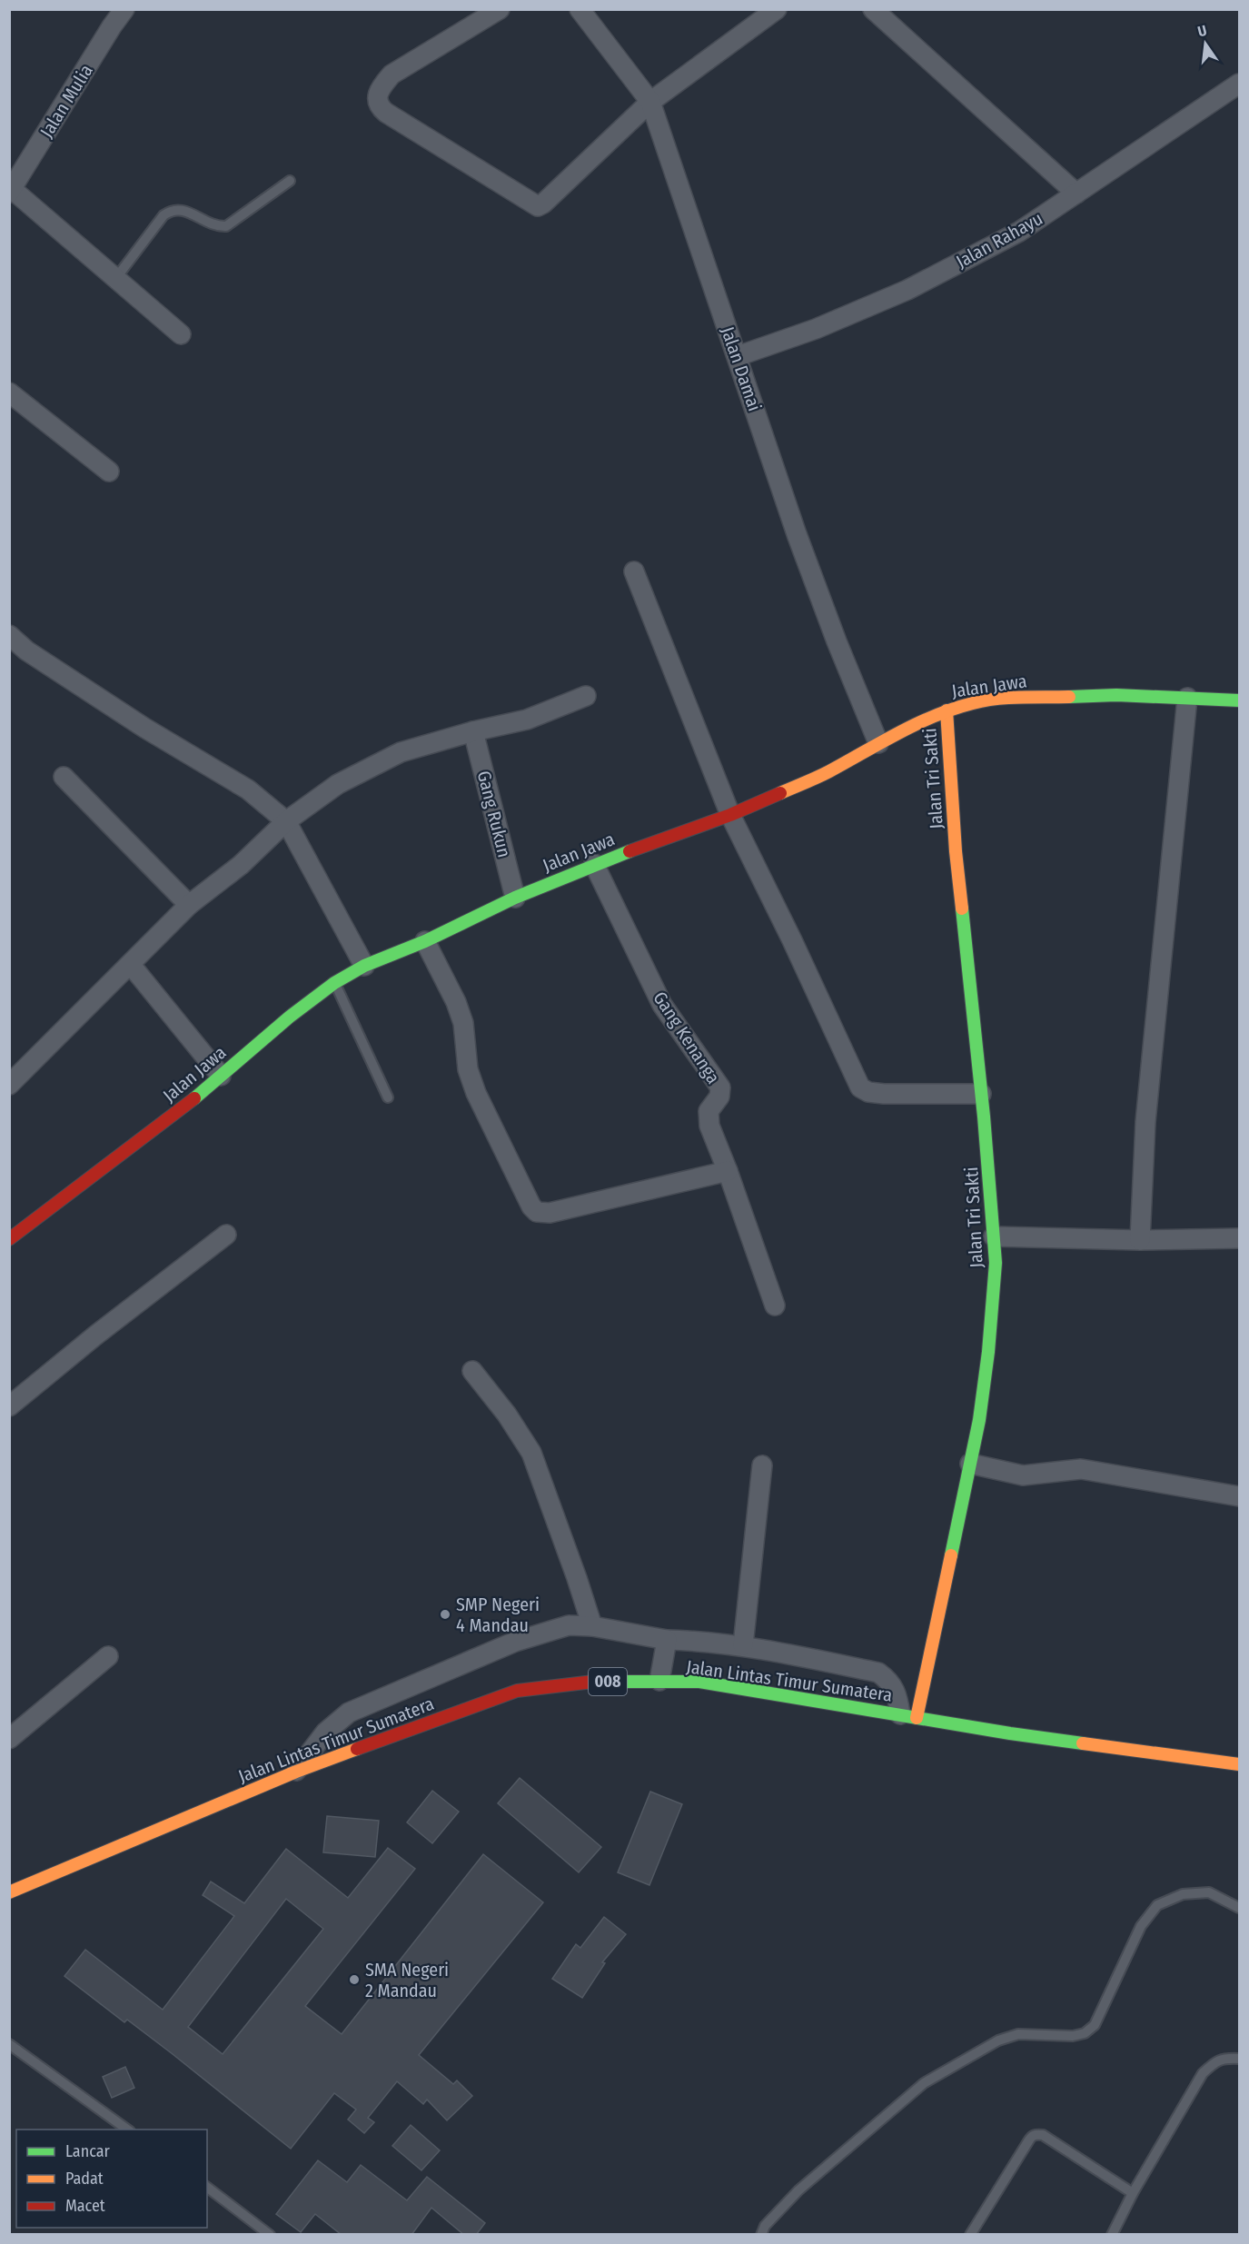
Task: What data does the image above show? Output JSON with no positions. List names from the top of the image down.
{
  "streets": {
    "main road": [
      "Jalan Jawa",
      "Jalan Tri Sakti",
      "Jalan Lintas Timur Sumatera",
      "008"
    ],
    "street": [
      "Jalan Mulia",
      "Jalan Rahayu",
      "Jalan Damai",
      "Gang Rukun",
      "Gang Kenanga"
    ]
  },
  "crossings": [
    ["Jalan Rahayu", "Jalan Damai"],
    ["Jalan Damai", "Jalan Jawa"],
    ["Jalan Jawa", "Jalan Tri Sakti"],
    ["Jalan Jawa", "Gang Rukun"],
    ["Jalan Jawa", "Gang Kenanga"],
    ["Jalan Tri Sakti", "Jalan Lintas Timur Sumatera"]
  ],
  "places": ["SMP Negeri 4 Mandau", "SMA Negeri 2 Mandau"],
  "legend": ["Lancar", "Padat", "Macet"],
  "north": "top"
}
